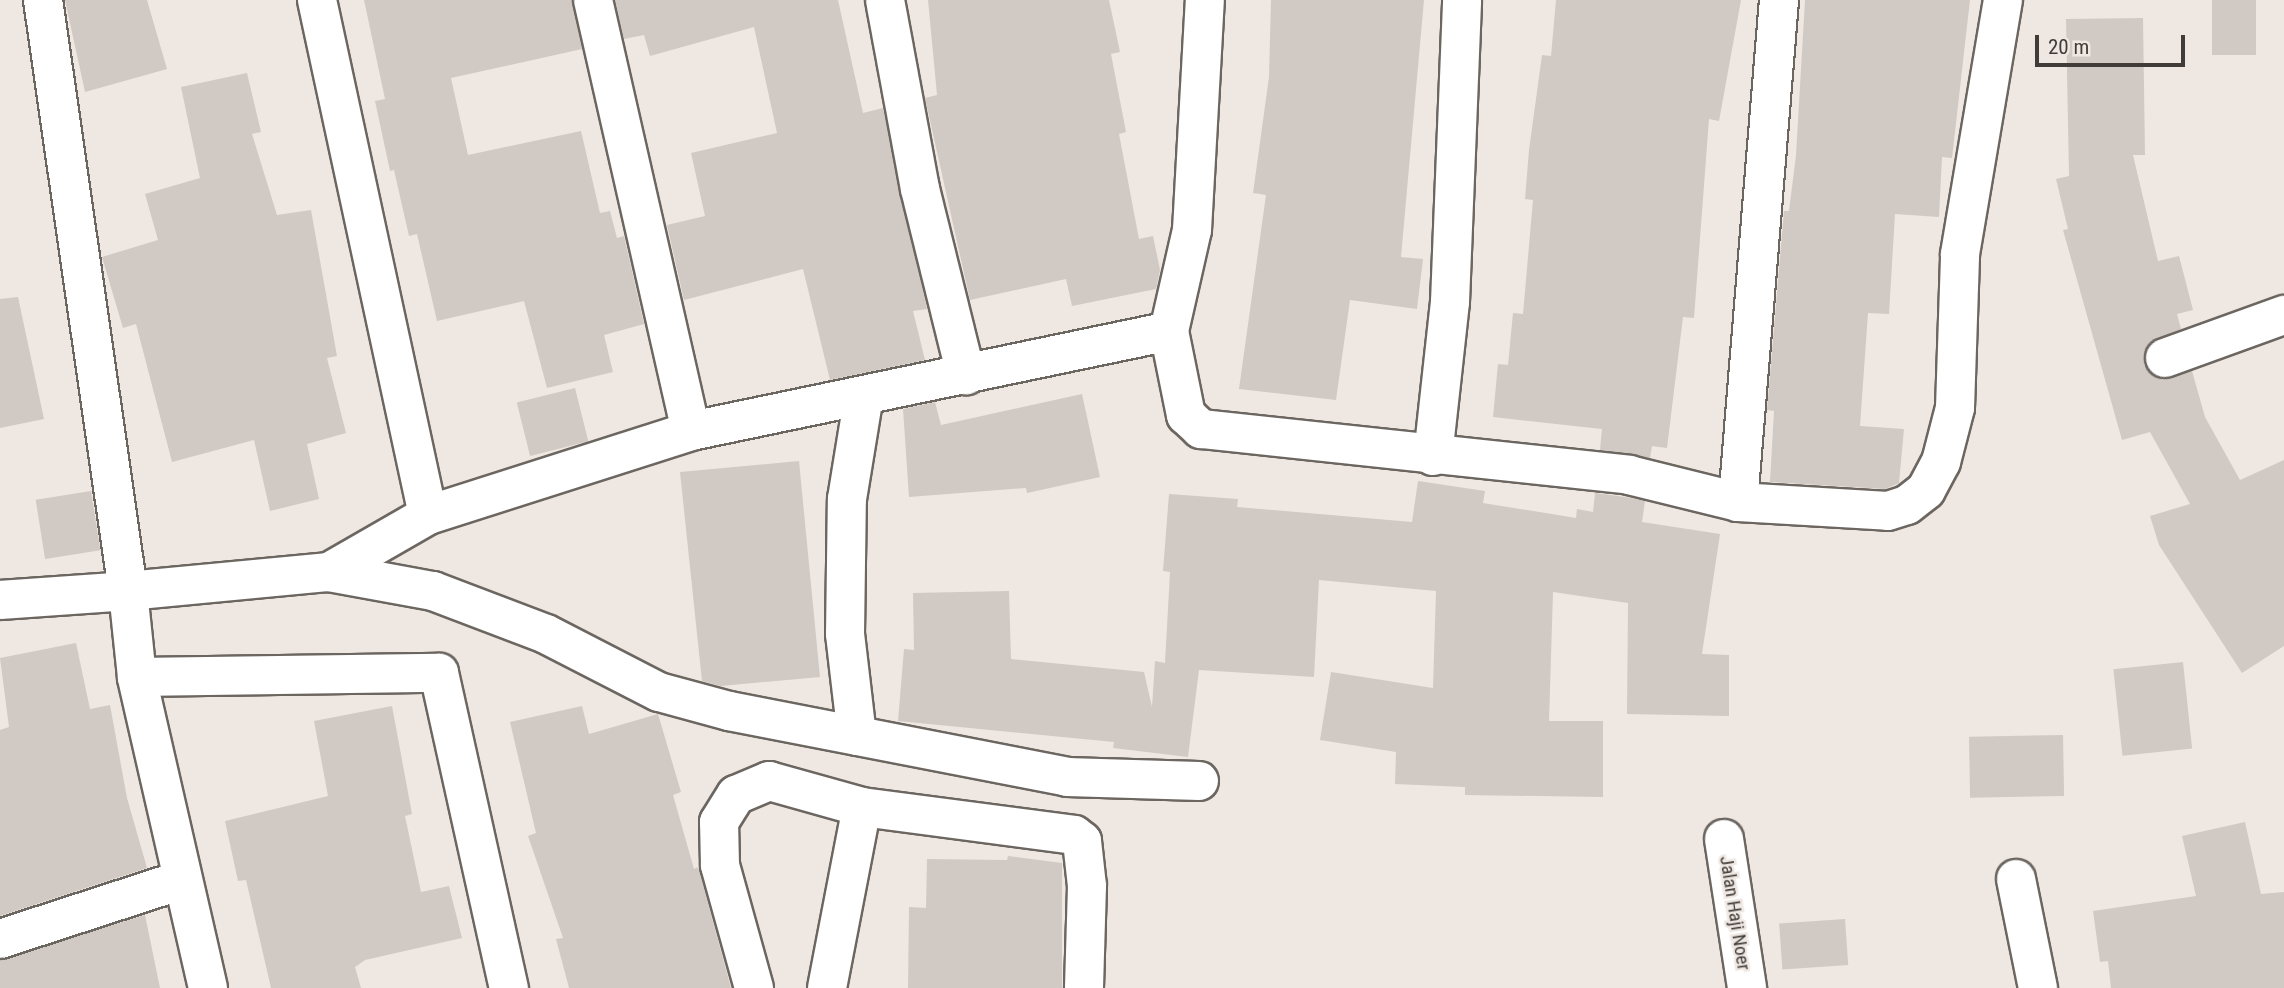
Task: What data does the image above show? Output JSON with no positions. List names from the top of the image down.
{
  "streets": {
    "street": ["Jalan Haji Noer"]
  },
  "scale_bar": "20 m"
}
